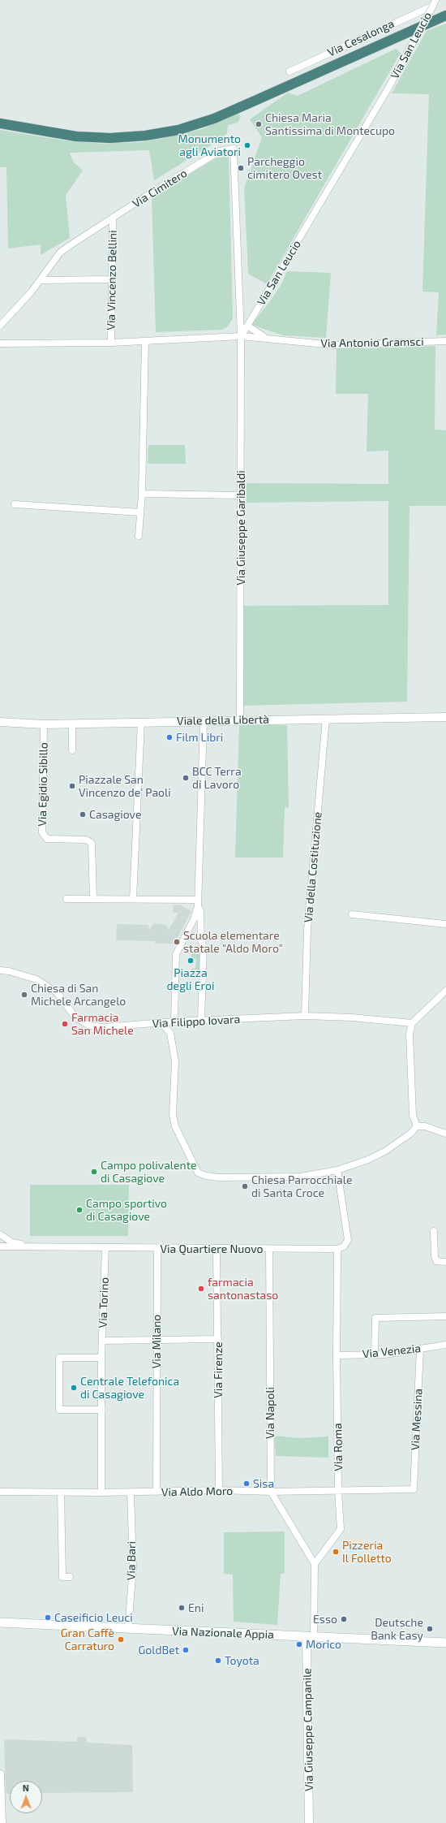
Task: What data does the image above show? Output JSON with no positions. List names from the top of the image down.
{
  "streets": {
    "main road": ["Via Nazionale Appia"],
    "street": [
      "Via Cesalonga",
      "Via San Leucio",
      "Via Cimitero",
      "Via Vincenzo Bellini",
      "Via Antonio Gramsci",
      "Via Giuseppe Garibaldi",
      "Viale della Libertà",
      "Via Egidio Sibillo",
      "Via della Costituzione",
      "Via Filippo Iovara",
      "Via Quartiere Nuovo",
      "Via Torino",
      "Via Milano",
      "Via Venezia",
      "Via Firenze",
      "Via Napoli",
      "Via Messina",
      "Via Roma",
      "Via Aldo Moro",
      "Via Bari",
      "Via Giuseppe Campanile"
    ]
  },
  "crossings": [
    ["Via Cesalonga", "Via San Leucio"],
    ["Via San Leucio", "Via Cimitero"],
    ["Via San Leucio", "Via Antonio Gramsci"],
    ["Via San Leucio", "Via Giuseppe Garibaldi"],
    ["Via Cimitero", "Via Vincenzo Bellini"],
    ["Via Cimitero", "Via Antonio Gramsci"],
    ["Via Cimitero", "Via Giuseppe Garibaldi"],
    ["Via Antonio Gramsci", "Via Giuseppe Garibaldi"],
    ["Via Giuseppe Garibaldi", "Viale della Libertà"],
    ["Viale della Libertà", "Via Egidio Sibillo"],
    ["Viale della Libertà", "Via della Costituzione"],
    ["Via della Costituzione", "Via Filippo Iovara"],
    ["Via Quartiere Nuovo", "Via Torino"],
    ["Via Quartiere Nuovo", "Via Milano"],
    ["Via Quartiere Nuovo", "Via Firenze"],
    ["Via Quartiere Nuovo", "Via Napoli"],
    ["Via Quartiere Nuovo", "Via Roma"],
    ["Via Torino", "Via Aldo Moro"],
    ["Via Milano", "Via Aldo Moro"],
    ["Via Venezia", "Via Messina"],
    ["Via Venezia", "Via Roma"],
    ["Via Firenze", "Via Aldo Moro"],
    ["Via Napoli", "Via Aldo Moro"],
    ["Via Messina", "Via Aldo Moro"],
    ["Via Roma", "Via Aldo Moro"],
    ["Via Aldo Moro", "Via Bari"],
    ["Via Bari", "Via Nazionale Appia"],
    ["Via Nazionale Appia", "Via Giuseppe Campanile"]
  ],
  "places": [
    "Chiesa Maria Santissima di Montecupo",
    "Monumento agli Aviatori",
    "Parcheggio cimitero Ovest",
    "Film Libri",
    "BCC Terra di Lavoro",
    "Piazzale San Vincenzo de' Paoli",
    "Casagiove",
    "Scuola elementare statale \"Aldo Moro\"",
    "Piazza degli Eroi",
    "Chiesa di San Michele Arcangelo",
    "Farmacia San Michele",
    "Campo polivalente di Casagiove",
    "Chiesa Parrocchiale di Santa Croce",
    "Campo sportivo di Casagiove",
    "farmacia santonastaso",
    "Centrale Telefonica di Casagiove",
    "Sisa",
    "Pizzeria Il Folletto",
    "Eni",
    "Caseificio Leuci",
    "Esso",
    "Deutsche Bank Easy",
    "Gran Caffè Carraturo",
    "Morico",
    "GoldBet",
    "Toyota"
  ],
  "north": "top"
}
